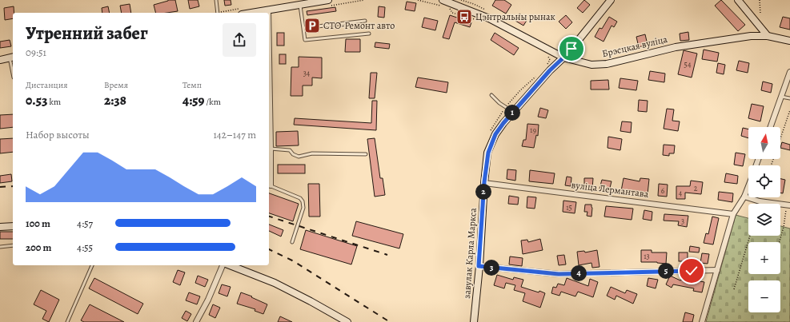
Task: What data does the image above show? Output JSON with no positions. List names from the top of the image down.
{
  "streets": {
    "street": ["Брэсцкая вуліца", "вуліца Лермантава", "завулак Карла Маркса"]
  },
  "crossings": [
    ["Брэсцкая вуліца", "завулак Карла Маркса"],
    ["вуліца Лермантава", "завулак Карла Маркса"]
  ],
  "places": {
    "bus stop": ["Цэнтральны рынак"],
    "parking": ["СТО-Ремонт авто"]
  },
  "house_numbers": [
    "54",
    "34",
    "19",
    "2",
    "6",
    "4",
    "15",
    "3",
    "13"
  ],
  "north": "top",
  "page": {
    "heading": ["Утренний забег", "09:51"],
    "stats": [
      ["Дистанция", "0.53 km"],
      ["Время", "2:38"],
      ["Темп", "4:59 /km"]
    ],
    "pins": [
      "1",
      "2",
      "3",
      "5",
      "4"
    ],
    "chart": ["Набор высоты", "142–147 m"],
    "map_buttons": ["+", "−"],
    "list": [
      {
        "name": "100 m",
        "note": "4:57"
      },
      {
        "name": "200 m",
        "note": "4:55"
      }
    ]
  }
}
